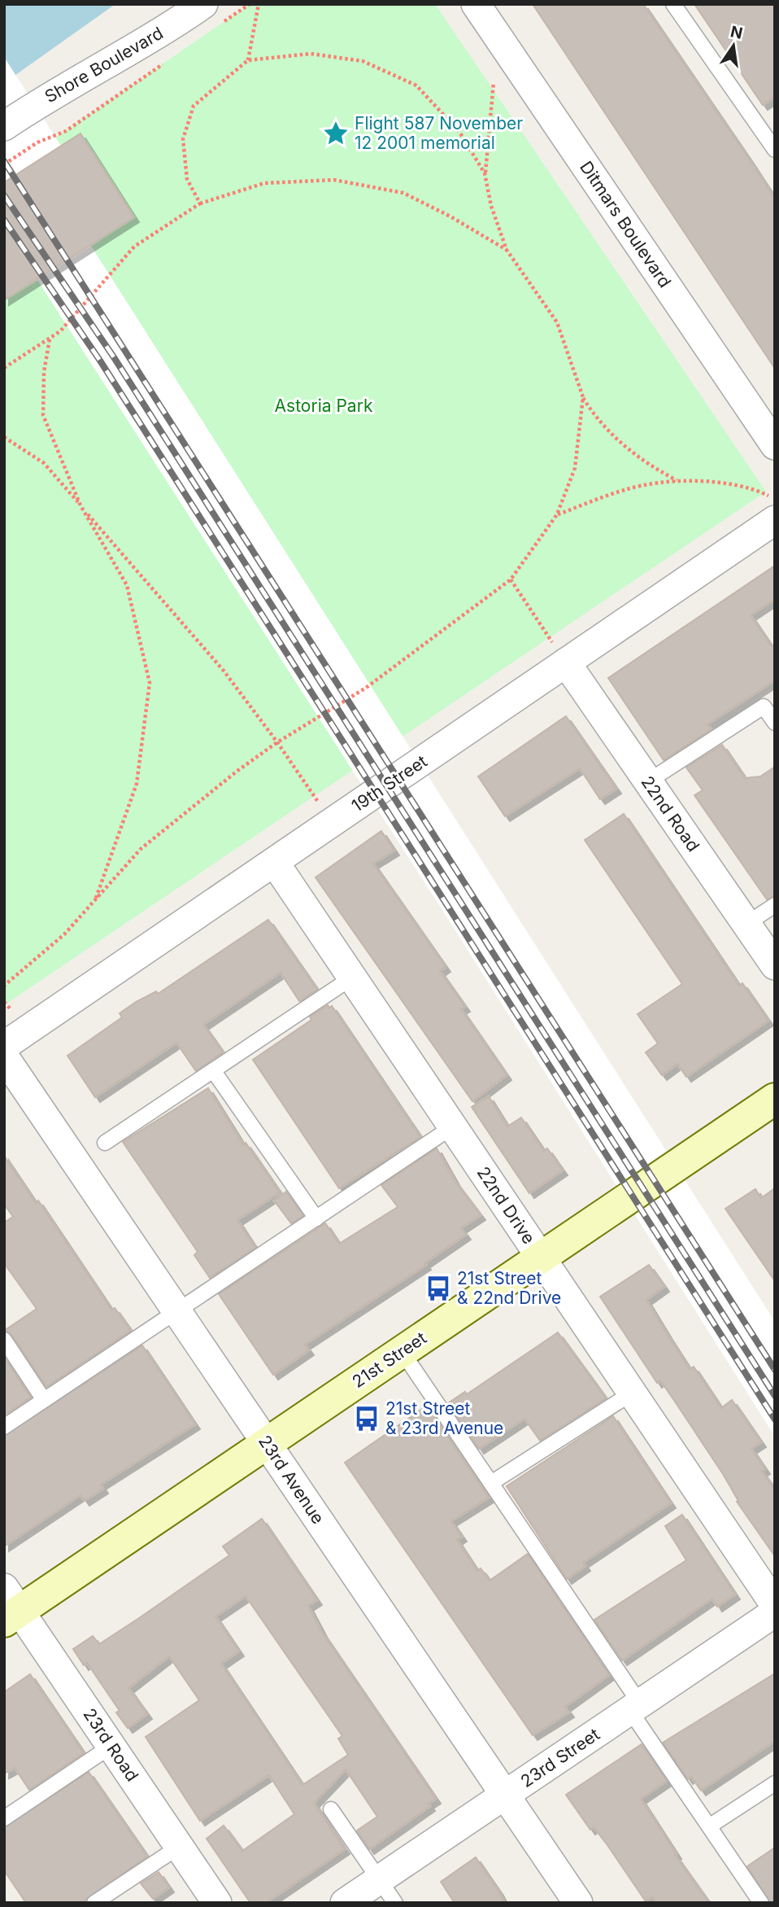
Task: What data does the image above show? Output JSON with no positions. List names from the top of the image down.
{
  "streets": {
    "street": [
      "Shore Boulevard",
      "Ditmars Boulevard",
      "19th Street",
      "22nd Road",
      "22nd Drive",
      "21st Street",
      "23rd Avenue",
      "23rd Road",
      "23rd Street"
    ]
  },
  "crossings": [
    ["19th Street", "22nd Road"],
    ["19th Street", "22nd Drive"],
    ["22nd Drive", "21st Street"],
    ["21st Street", "23rd Avenue"],
    ["21st Street", "23rd Road"],
    ["23rd Avenue", "23rd Street"]
  ],
  "parks": ["Astoria Park"],
  "places": {
    "place": ["Flight 587 November 12 2001 memorial"],
    "bus stop": ["21st Street & 22nd Drive", "21st Street & 23rd Avenue"]
  },
  "north": "top"
}
